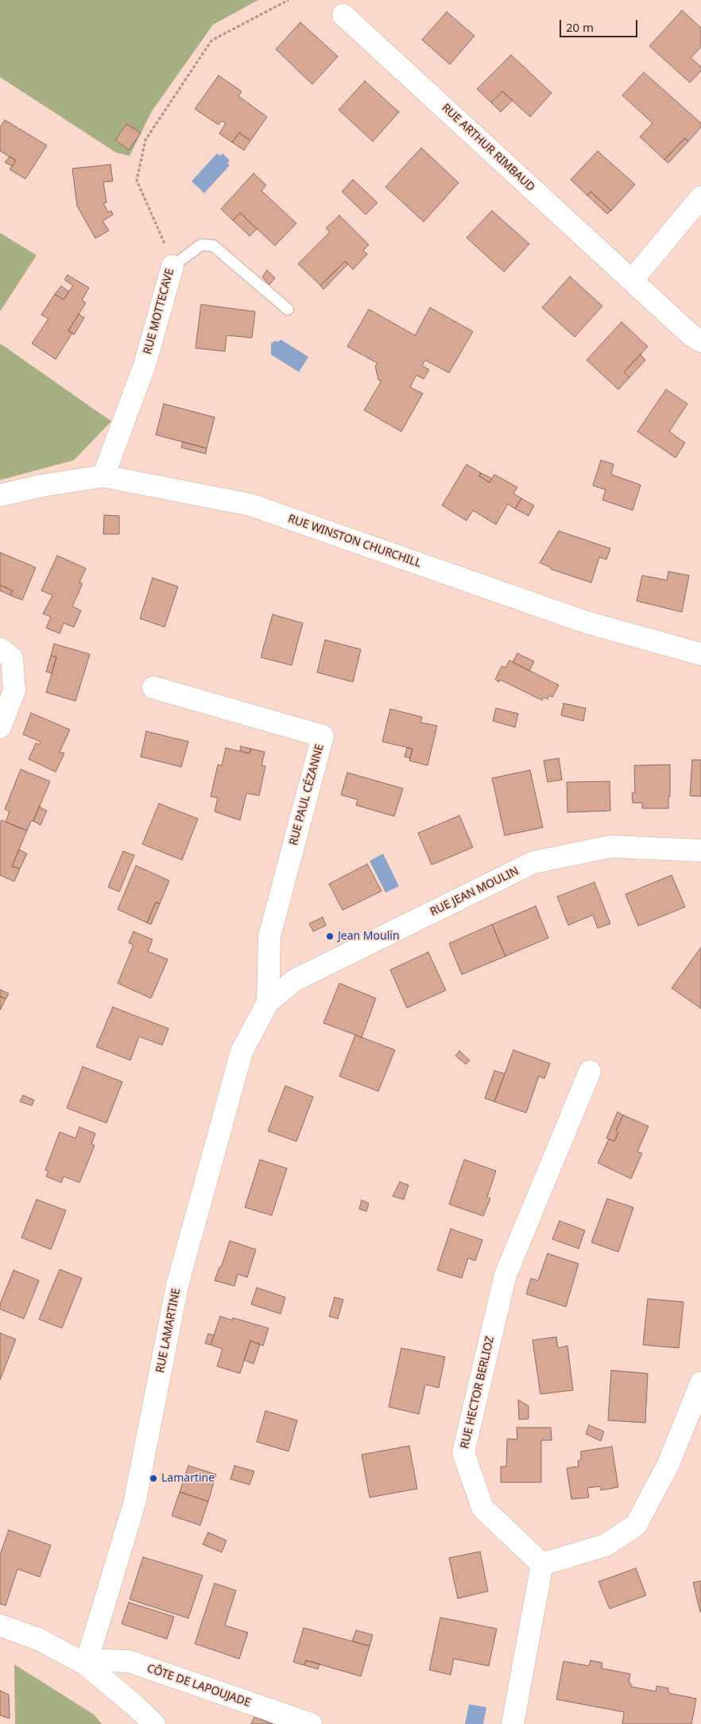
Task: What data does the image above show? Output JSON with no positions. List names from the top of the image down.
{
  "streets": {
    "street": [
      "RUE ARTHUR RIMBAUD",
      "RUE MOTTECAVE",
      "RUE WINSTON CHURCHILL",
      "RUE PAUL CÉZANNE",
      "RUE JEAN MOULIN",
      "RUE LAMARTINE",
      "RUE HECTOR BERLIOZ",
      "CÔTE DE LAPOUJADE"
    ]
  },
  "crossings": [
    ["RUE MOTTECAVE", "RUE WINSTON CHURCHILL"],
    ["RUE PAUL CÉZANNE", "RUE JEAN MOULIN"],
    ["RUE PAUL CÉZANNE", "RUE LAMARTINE"],
    ["RUE JEAN MOULIN", "RUE LAMARTINE"],
    ["RUE LAMARTINE", "CÔTE DE LAPOUJADE"]
  ],
  "places": ["Jean Moulin", "Lamartine"],
  "scale_bar": "20 m"
}
